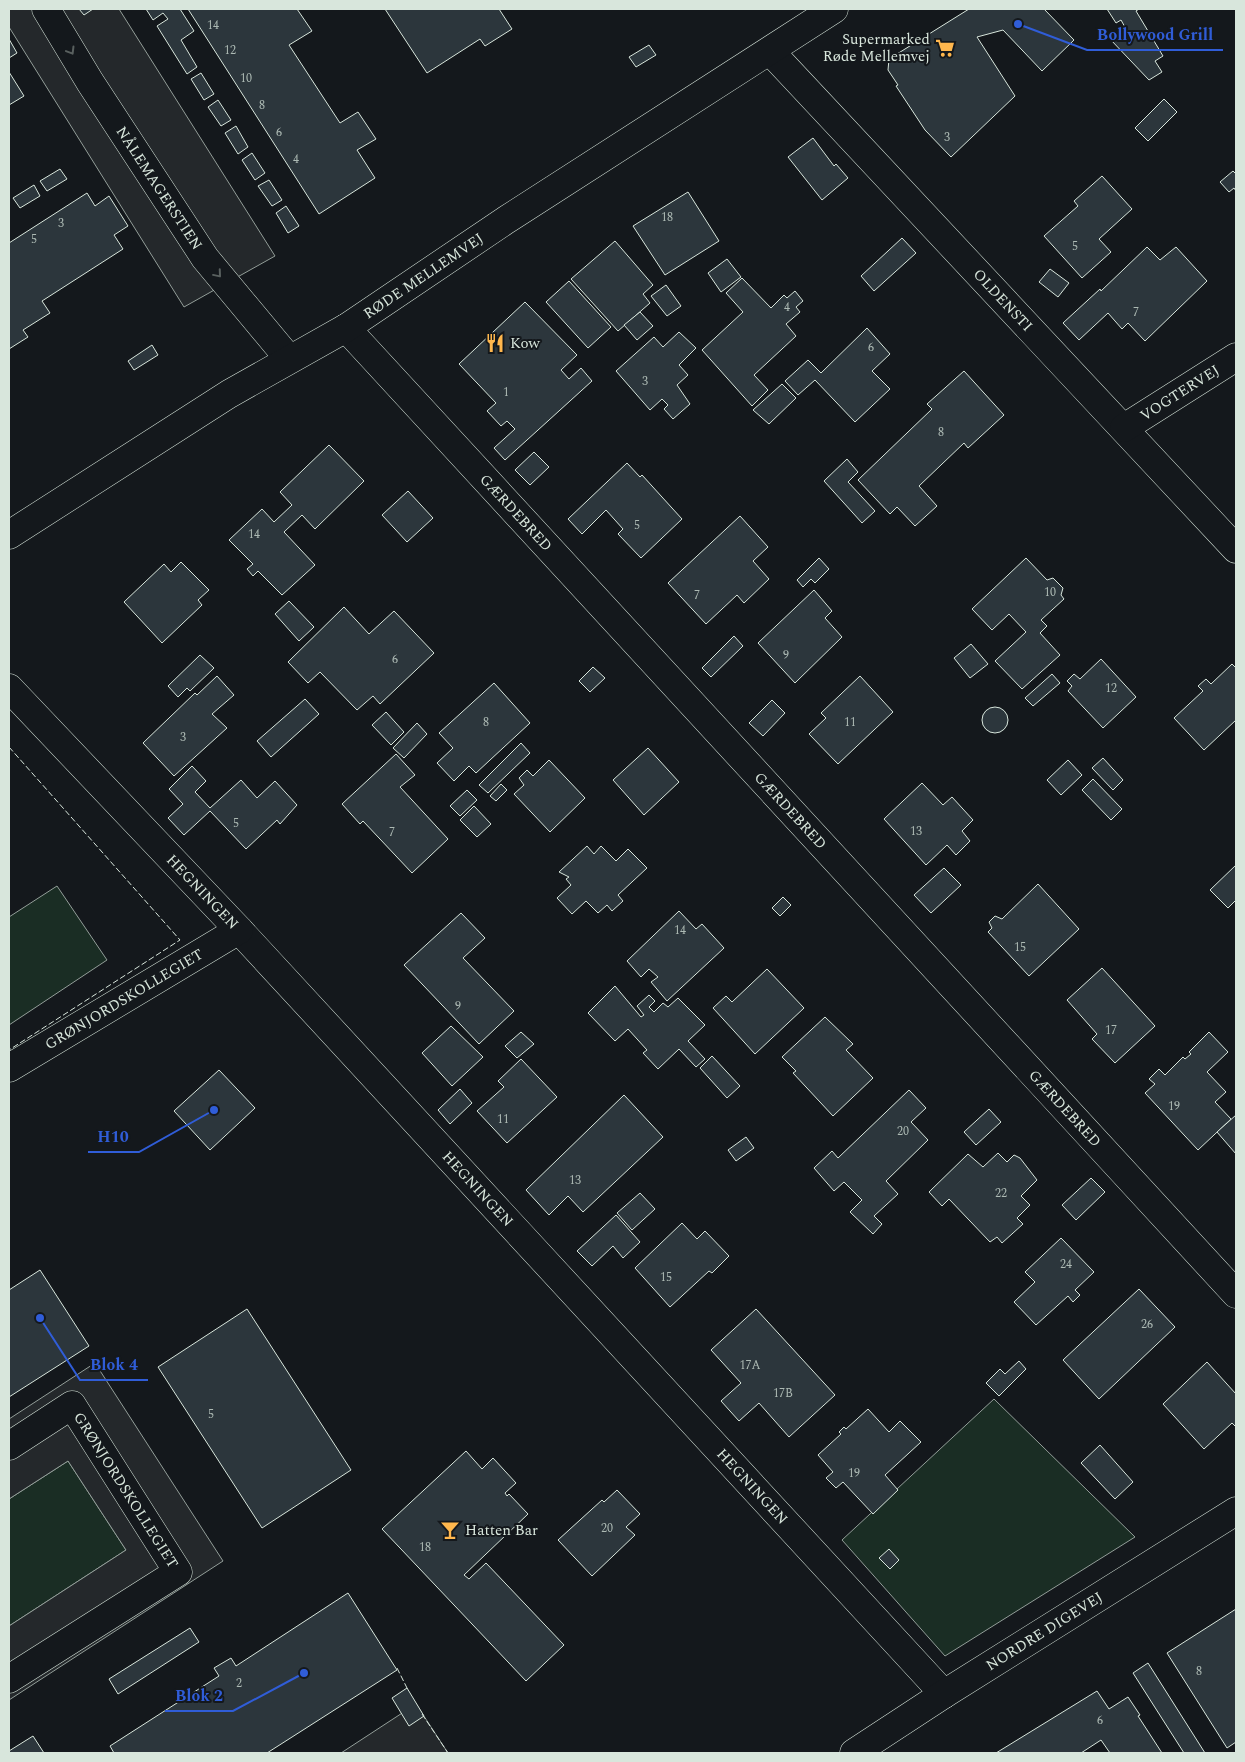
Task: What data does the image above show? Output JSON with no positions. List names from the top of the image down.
{
  "streets": {
    "street": [
      "NÅLEMAGERSTIEN",
      "RØDE MELLEMVEJ",
      "OLDENSTI",
      "VOGTERVEJ",
      "GÆRDEBRED",
      "HEGNINGEN",
      "GRØNJORDSKOLLEGIET",
      "NORDRE DIGEVEJ"
    ]
  },
  "crossings": [
    ["NÅLEMAGERSTIEN", "RØDE MELLEMVEJ"],
    ["RØDE MELLEMVEJ", "OLDENSTI"],
    ["RØDE MELLEMVEJ", "GÆRDEBRED"],
    ["OLDENSTI", "VOGTERVEJ"],
    ["HEGNINGEN", "GRØNJORDSKOLLEGIET"],
    ["HEGNINGEN", "NORDRE DIGEVEJ"]
  ],
  "one_way": ["NÅLEMAGERSTIEN"],
  "places": {
    "other": [
      "Bollywood Grill",
      "H10",
      "Blok 4",
      "Blok 2"
    ],
    "supermarket": ["Supermarked Røde Mellemvej"],
    "restaurant": ["Kow"],
    "bar": ["Hatten Bar"]
  },
  "house_numbers": [
    "14",
    "12",
    "10",
    "8",
    "6",
    "3",
    "4",
    "18",
    "3",
    "5",
    "5",
    "4",
    "7",
    "6",
    "3",
    "1",
    "8",
    "5",
    "14",
    "10",
    "7",
    "9",
    "6",
    "12",
    "8",
    "11",
    "3",
    "5",
    "13",
    "7",
    "14",
    "15",
    "9",
    "17",
    "19",
    "11",
    "20",
    "13",
    "22",
    "24",
    "15",
    "26",
    "17A",
    "17B",
    "5",
    "19",
    "20",
    "18",
    "8",
    "2",
    "6"
  ]
}
